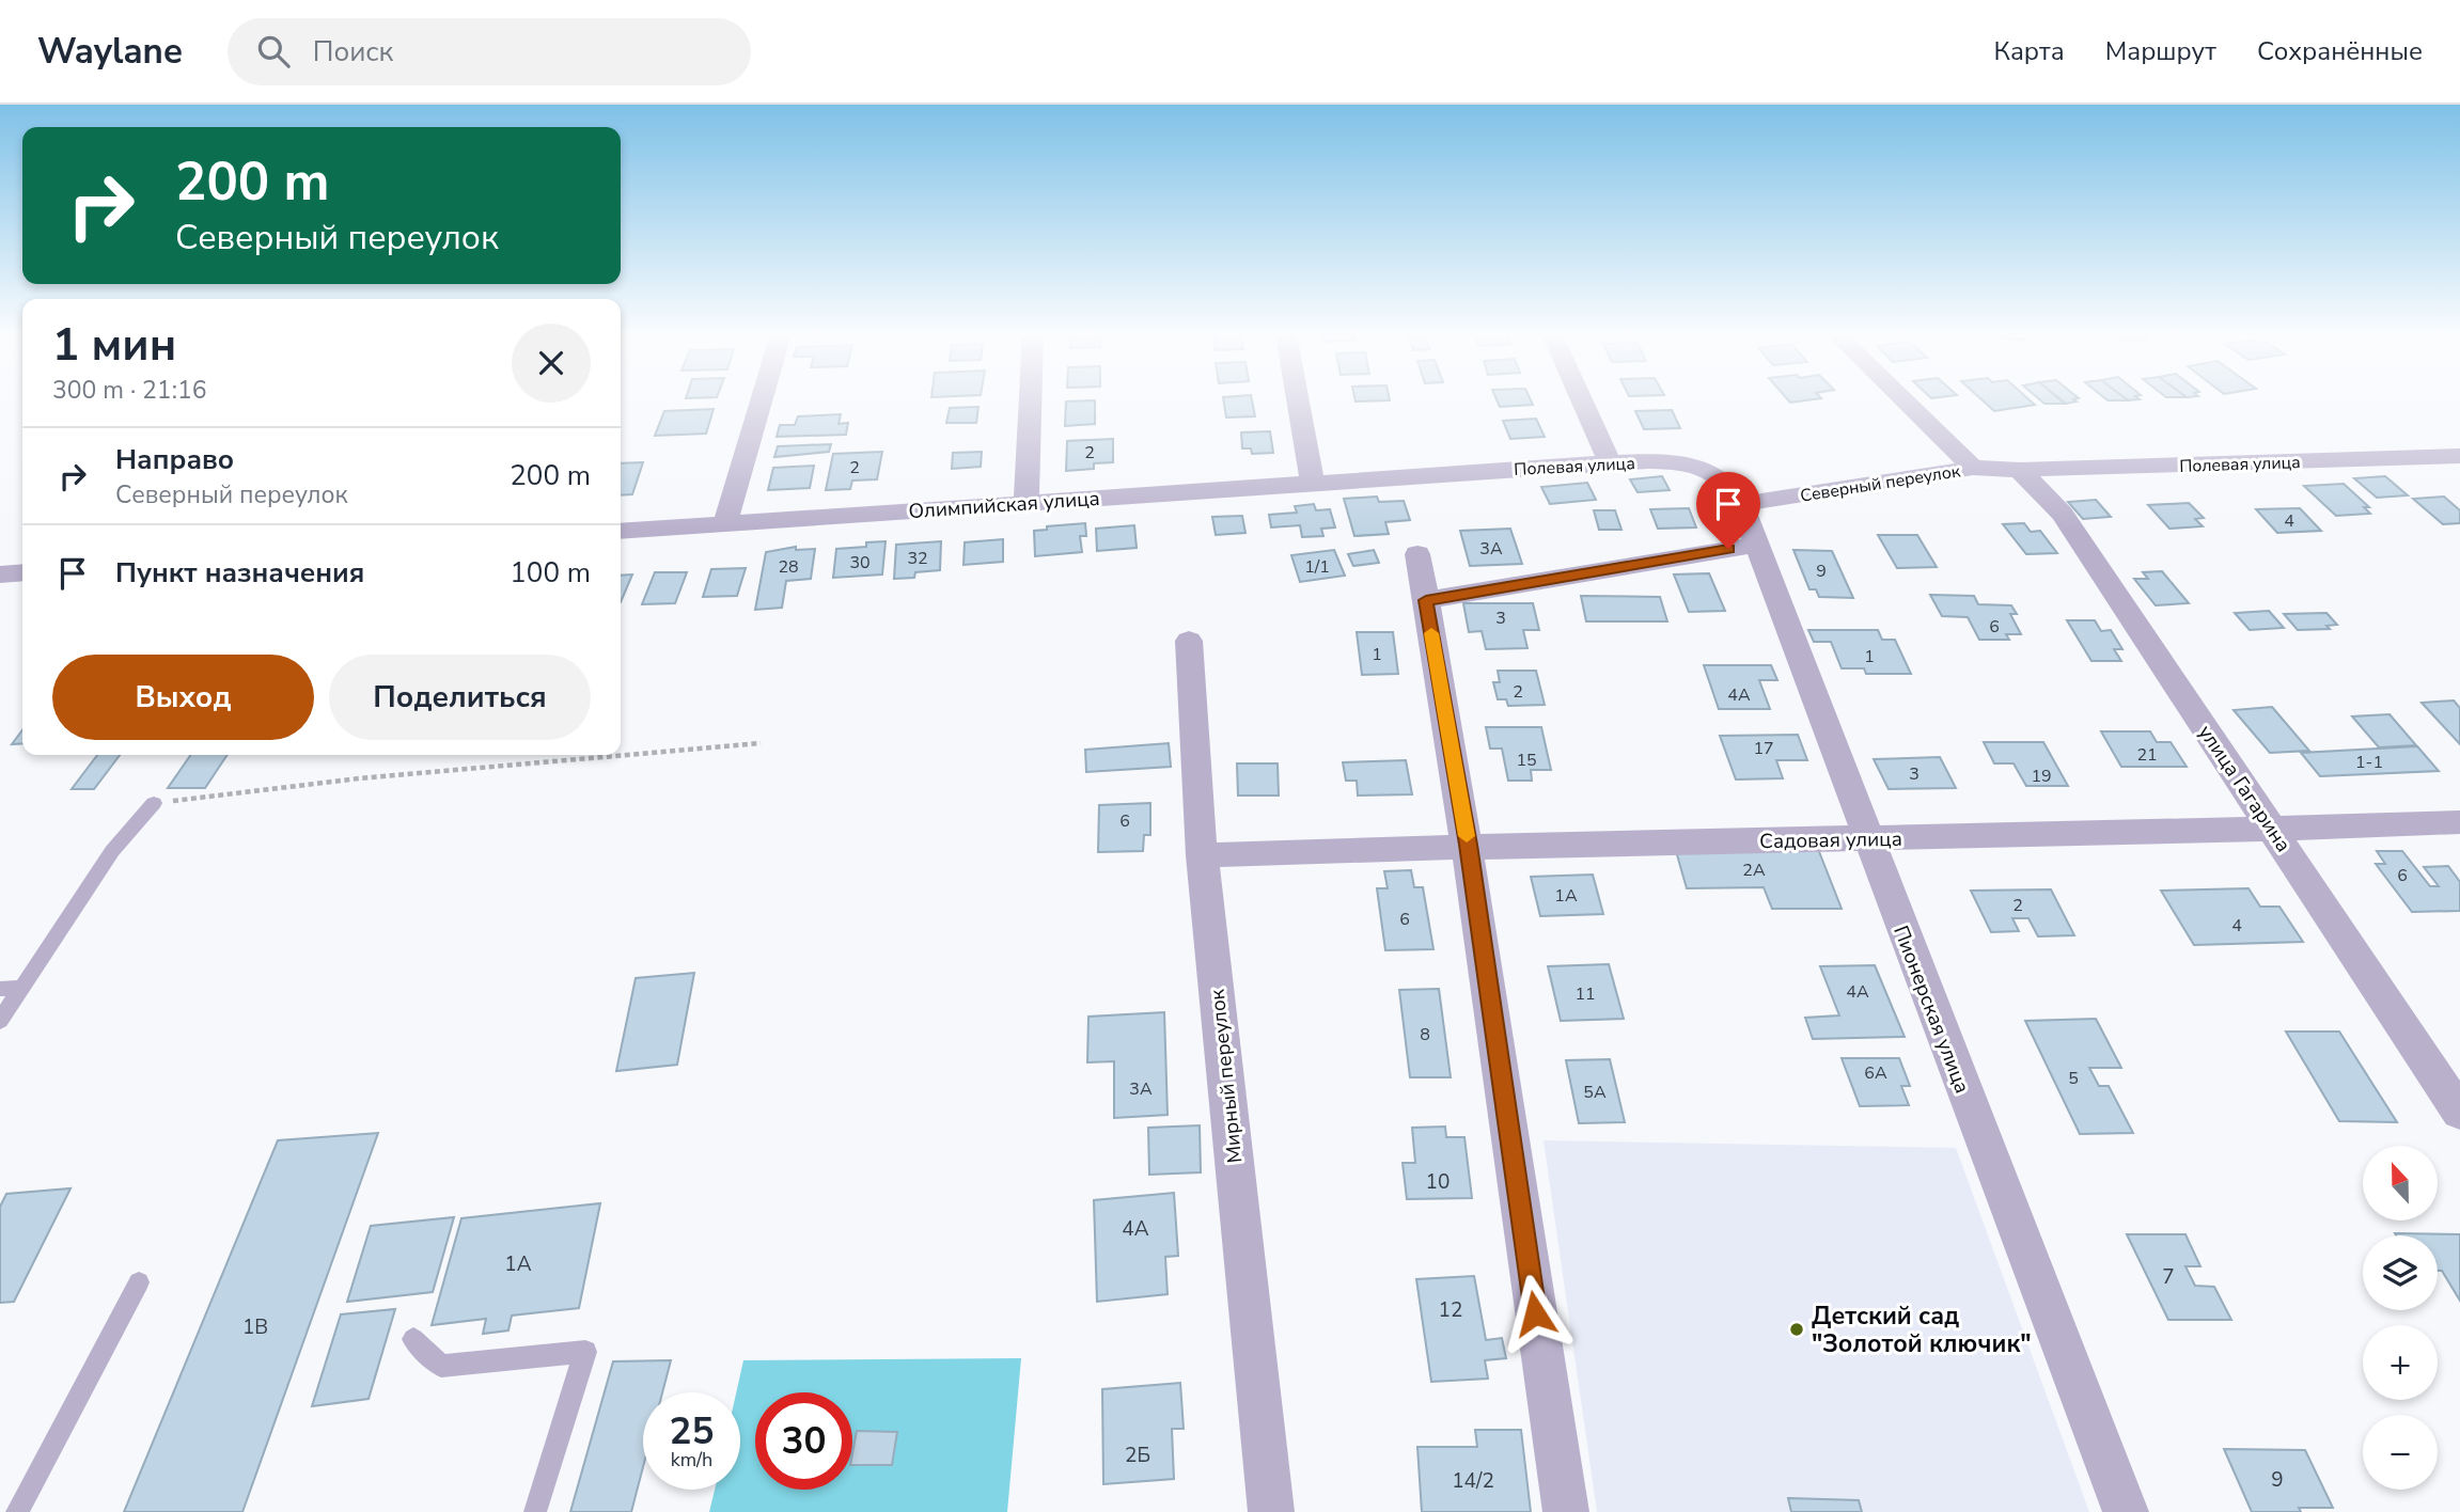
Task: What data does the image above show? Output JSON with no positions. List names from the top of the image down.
{
  "streets": {
    "street": [
      "Полевая улица",
      "Северный переулок",
      "Олимпийская улица",
      "улица Гагарина",
      "Садовая улица",
      "Пионерская улица",
      "Мирный переулок"
    ]
  },
  "crossings": [
    ["Полевая улица", "Северный переулок"],
    ["Полевая улица", "Олимпийская улица"],
    ["Полевая улица", "улица Гагарина"],
    ["Полевая улица", "Пионерская улица"],
    ["Северный переулок", "улица Гагарина"],
    ["Северный переулок", "Пионерская улица"],
    ["улица Гагарина", "Садовая улица"],
    ["Садовая улица", "Пионерская улица"],
    ["Садовая улица", "Мирный переулок"]
  ],
  "places": ["Детский сад \"Золотой ключик\""],
  "house_numbers": [
    "2",
    "2",
    "4",
    "3А",
    "32",
    "30",
    "28",
    "1/1",
    "9",
    "3",
    "6",
    "1",
    "1",
    "2",
    "4А",
    "17",
    "21",
    "15",
    "1-1",
    "3",
    "19",
    "6",
    "2А",
    "6",
    "1А",
    "2",
    "6",
    "4",
    "4А",
    "11",
    "8",
    "6А",
    "5",
    "3А",
    "5А",
    "10",
    "4А",
    "1А",
    "7",
    "12",
    "1В",
    "2Б",
    "9",
    "14/2"
  ],
  "north": "top",
  "page": {
    "header": "Waylane",
    "search": "Поиск",
    "nav": ["Карта", "Маршрут", "Сохранённые"],
    "turn": ["200 m", "Северный переулок"],
    "heading": ["1 мин", "300 m · 21:16"],
    "list": [
      {
        "name": "Направо",
        "note": "Северный переулок",
        "value": "200 m"
      },
      {
        "name": "Пункт назначения",
        "value": "100 m"
      }
    ],
    "buttons": ["Выход", "Поделиться"],
    "map_buttons": ["+", "−"],
    "speed": "25 km/h",
    "limit": "30"
  }
}
